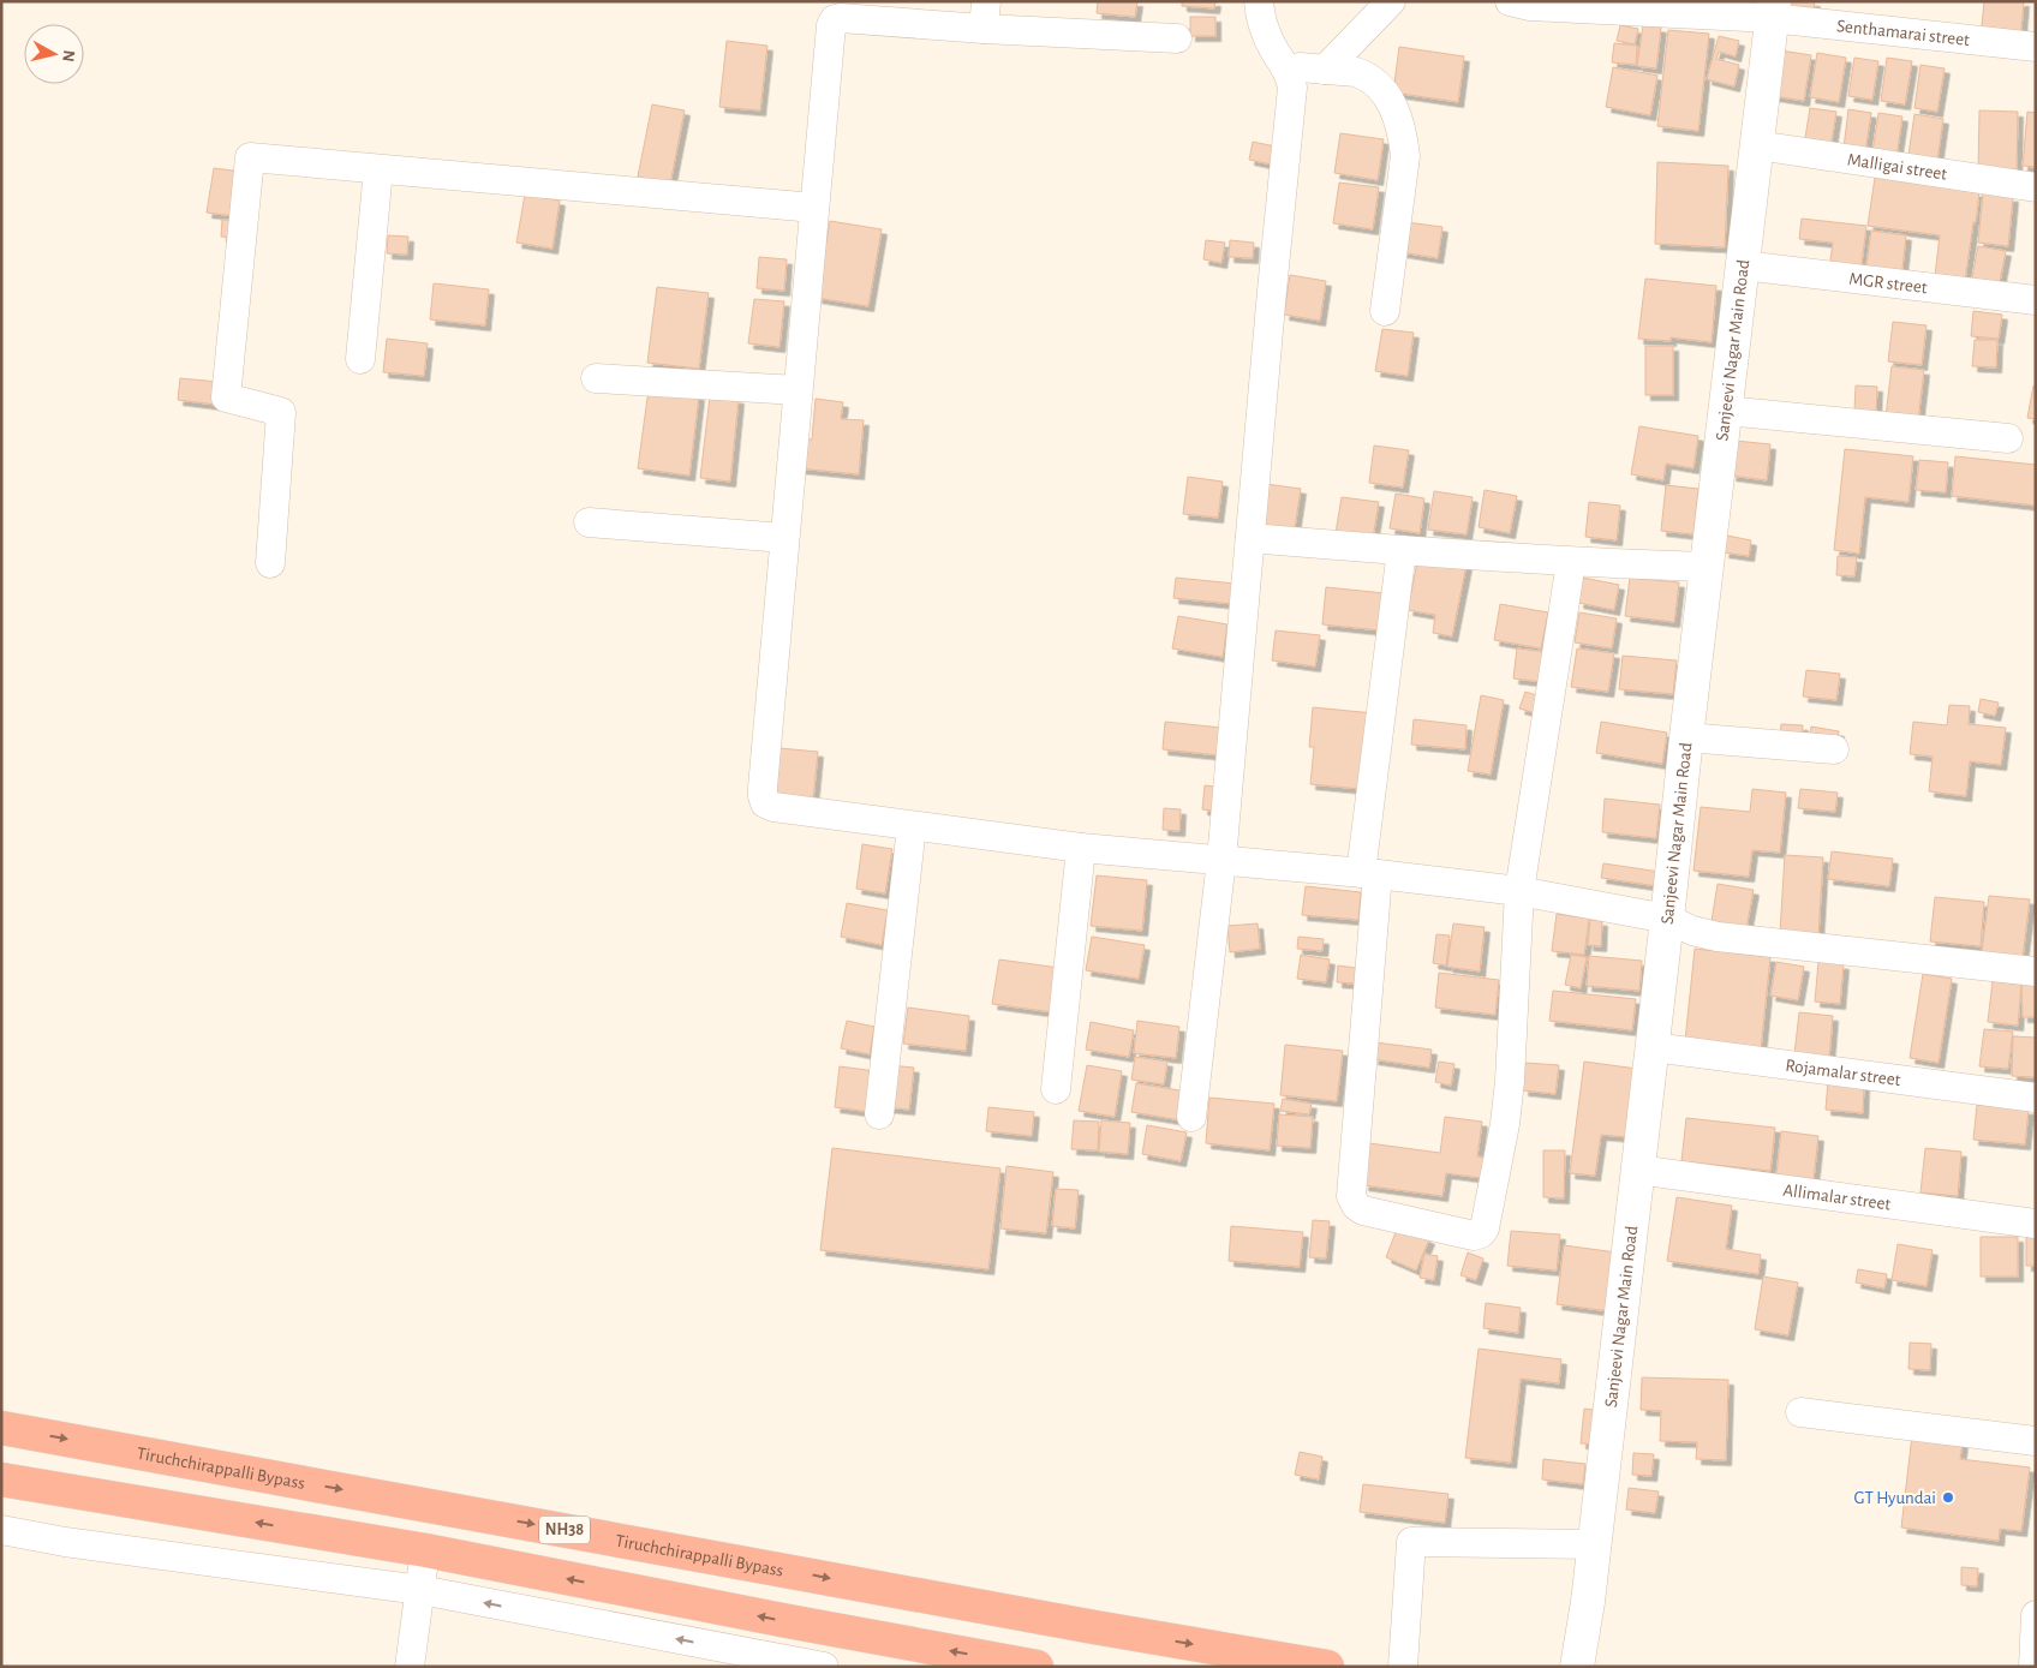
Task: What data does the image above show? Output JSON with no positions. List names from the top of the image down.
{
  "streets": {
    "highway": ["Tiruchchirappalli Bypass", "NH38"],
    "street": [
      "Senthamarai street",
      "Malligai street",
      "MGR street",
      "Sanjeevi Nagar Main Road",
      "Rojamalar street",
      "Allimalar street"
    ]
  },
  "crossings": [
    ["Senthamarai street", "Sanjeevi Nagar Main Road"],
    ["Malligai street", "Sanjeevi Nagar Main Road"],
    ["MGR street", "Sanjeevi Nagar Main Road"],
    ["Sanjeevi Nagar Main Road", "Rojamalar street"],
    ["Sanjeevi Nagar Main Road", "Allimalar street"]
  ],
  "places": ["GT Hyundai"],
  "north": "right"
}
